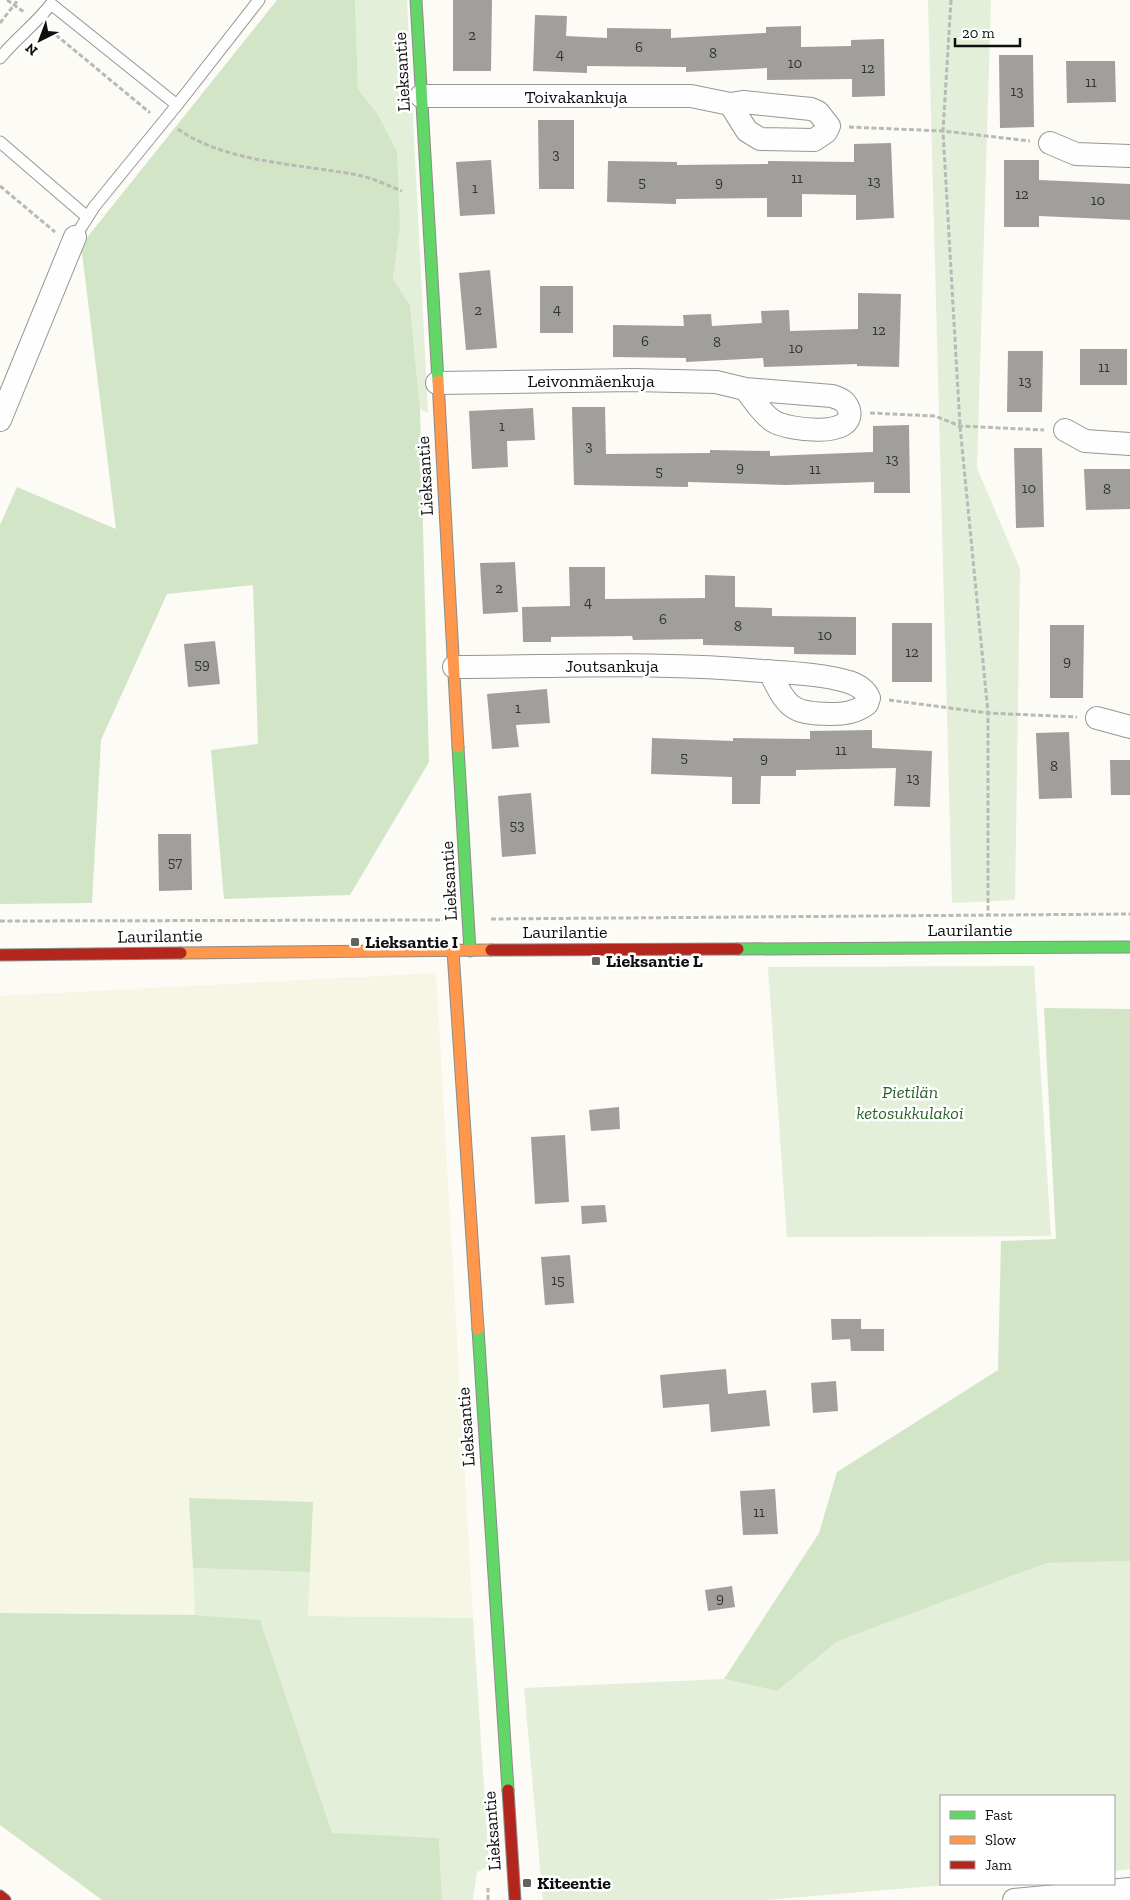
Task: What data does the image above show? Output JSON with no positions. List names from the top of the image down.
{
  "streets": {
    "street": [
      "Lieksantie",
      "Toivakankuja",
      "Leivonmäenkuja",
      "Joutsankuja",
      "Laurilantie"
    ]
  },
  "crossings": [
    ["Lieksantie", "Toivakankuja"],
    ["Lieksantie", "Leivonmäenkuja"],
    ["Lieksantie", "Joutsankuja"],
    ["Lieksantie", "Laurilantie"]
  ],
  "parks": ["Pietilän ketosukkulakoi"],
  "places": {
    "transit": ["Lieksantie I", "Lieksantie L", "Kiteentie"]
  },
  "house_numbers": [
    "2",
    "6",
    "8",
    "4",
    "10",
    "12",
    "11",
    "13",
    "3",
    "11",
    "13",
    "5",
    "9",
    "1",
    "12",
    "10",
    "4",
    "2",
    "12",
    "6",
    "8",
    "10",
    "11",
    "13",
    "1",
    "3",
    "13",
    "9",
    "11",
    "5",
    "10",
    "8",
    "2",
    "4",
    "6",
    "8",
    "10",
    "12",
    "9",
    "59",
    "1",
    "11",
    "5",
    "9",
    "8",
    "13",
    "53",
    "57",
    "15",
    "11",
    "9"
  ],
  "legend": ["Fast", "Slow", "Jam"],
  "scale_bar": "20 m",
  "north": "bottom left"
}
